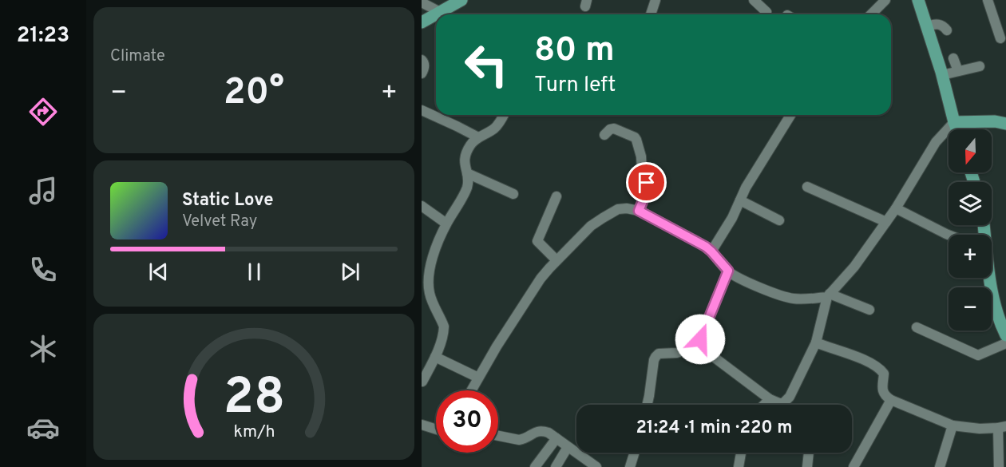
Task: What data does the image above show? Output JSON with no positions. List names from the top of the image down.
{
  "north": "bottom",
  "page": {
    "tabs": "21:23",
    "tile": "Climate",
    "turn": ["80 m", "Turn left"],
    "heat": ["−", "20°", "+"],
    "map_buttons": ["+", "−"],
    "song": ["Static Love", "Velvet Ray"],
    "limit": "30",
    "trip": "21:24 · 1 min · 220 m",
    "gauge": ["28", "km/h"]
  }
}
